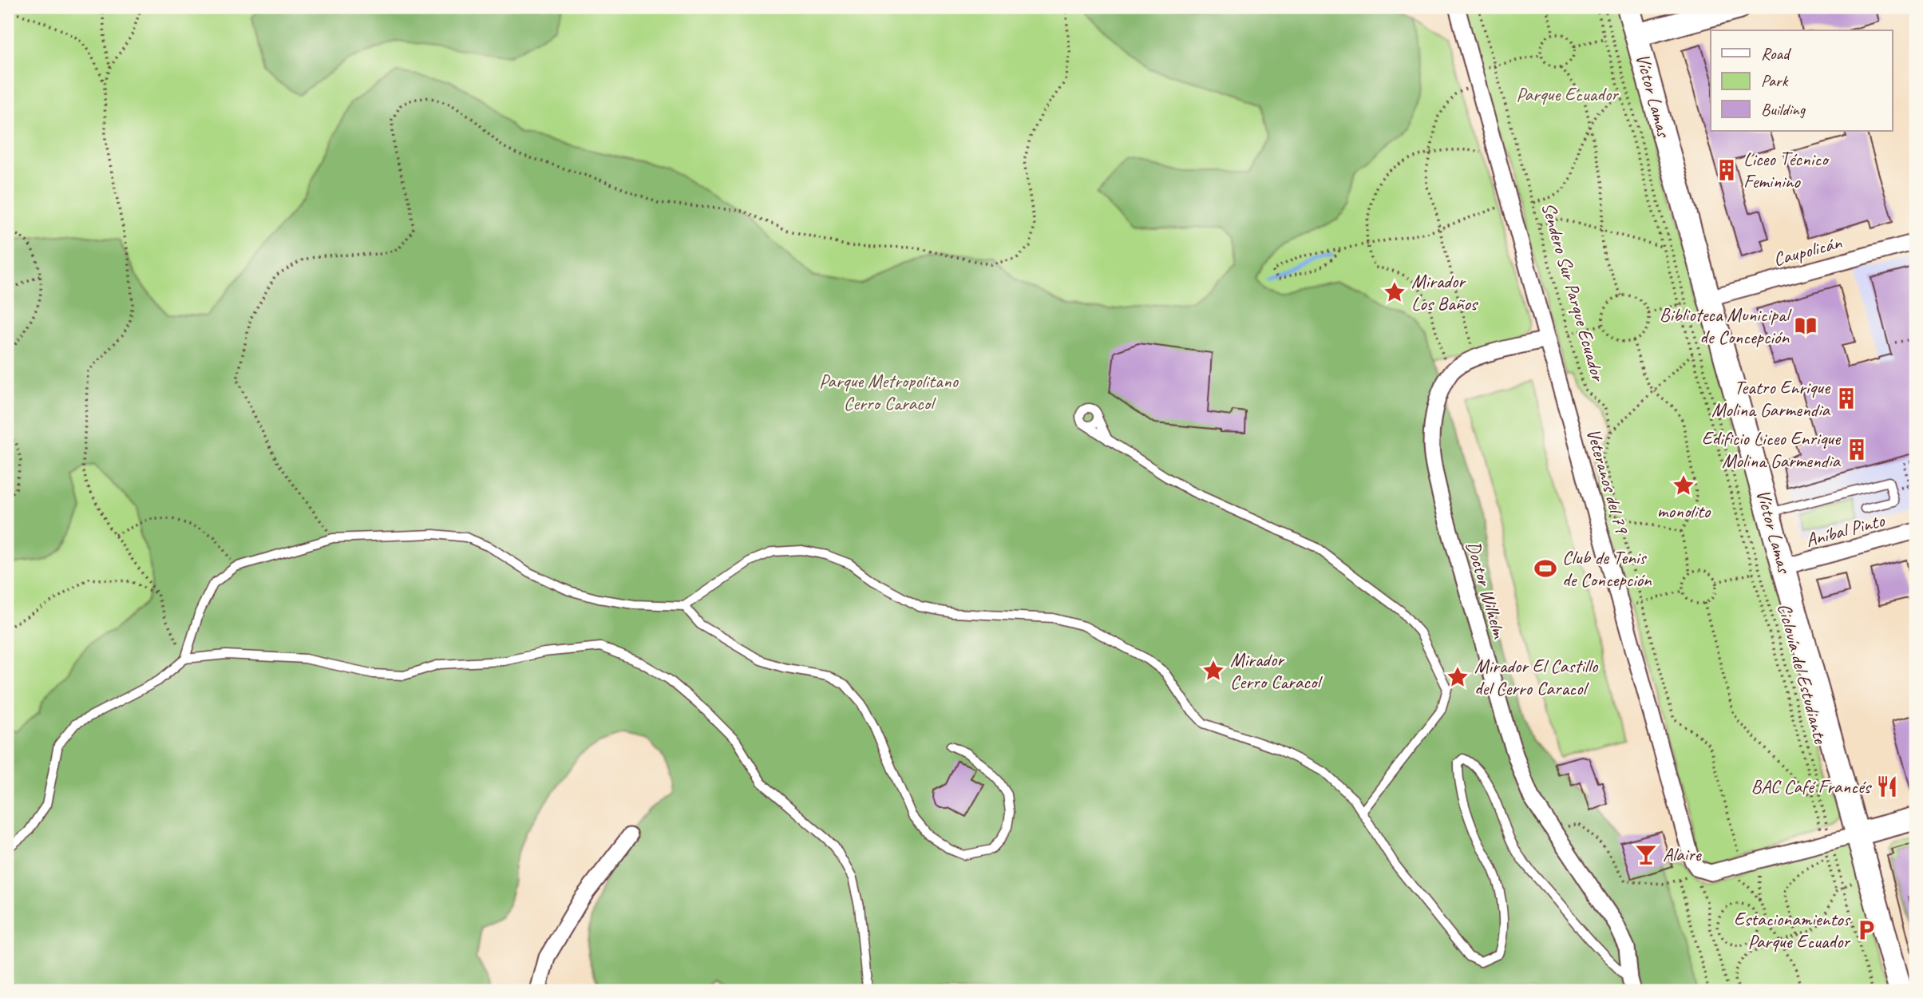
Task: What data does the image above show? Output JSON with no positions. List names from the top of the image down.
{
  "streets": {
    "main road": ["Víctor Lamas"],
    "street": [
      "Caupolicán",
      "Veteranos del 79",
      "Aníbal Pinto",
      "Doctor Wilhelm"
    ],
    "path": ["Sendero Sur Parque Ecuador", "Ciclovía del Estudiante"]
  },
  "crossings": [
    ["Víctor Lamas", "Caupolicán"],
    ["Víctor Lamas", "Veteranos del 79"],
    ["Víctor Lamas", "Aníbal Pinto"],
    ["Veteranos del 79", "Ciclovía del Estudiante"]
  ],
  "parks": ["Parque Ecuador", "Parque Metropolitano Cerro Caracol"],
  "places": {
    "building": ["Liceo Técnico Feminino", "Teatro Enrique Molina Garmendia", "Edificio Liceo Enrique Molina Garmendia"],
    "place": [
      "Mirador Los Baños",
      "monolito",
      "Mirador Cerro Caracol",
      "Mirador El Castillo del Cerro Caracol"
    ],
    "library": ["Biblioteca Municipal de Concepción"],
    "sports": ["Club de Tenis de Concepción"],
    "restaurant": ["BAC Café Francés"],
    "bar": ["Alaire"],
    "parking": ["Estacionamientos Parque Ecuador"]
  },
  "legend": ["Road", "Park", "Building"]
}
